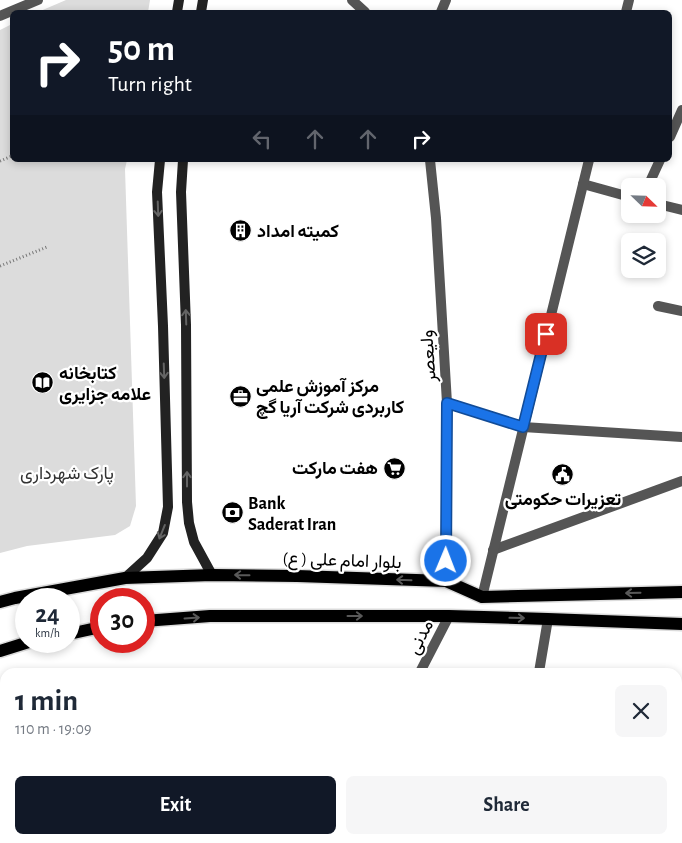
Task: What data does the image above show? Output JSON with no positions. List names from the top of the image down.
{
  "streets": {
    "main road": ["بلوار امام علی ( ع)"],
    "street": ["ولیعصر", "مدنی"]
  },
  "crossings": [
    ["ولیعصر", "بلوار امام علی ( ع)"]
  ],
  "parks": ["پارک شهرداری"],
  "places": {
    "building": ["کمیته امداد"],
    "library": ["کتابخانه علامه جزایری"],
    "office": ["مرکز آموزش علمی کاربردی شرکت آریا گچ"],
    "supermarket": ["هفت مارکت"],
    "public building": ["تعزیرات حکومتی"],
    "bank": ["Bank Saderat Iran"]
  },
  "north": "bottom right",
  "page": {
    "turn": ["50 m", "Turn right"],
    "speed": "24 km/h",
    "limit": "30",
    "heading": ["1 min", "110 m · 19:09"],
    "buttons": ["Exit", "Share"]
  }
}
